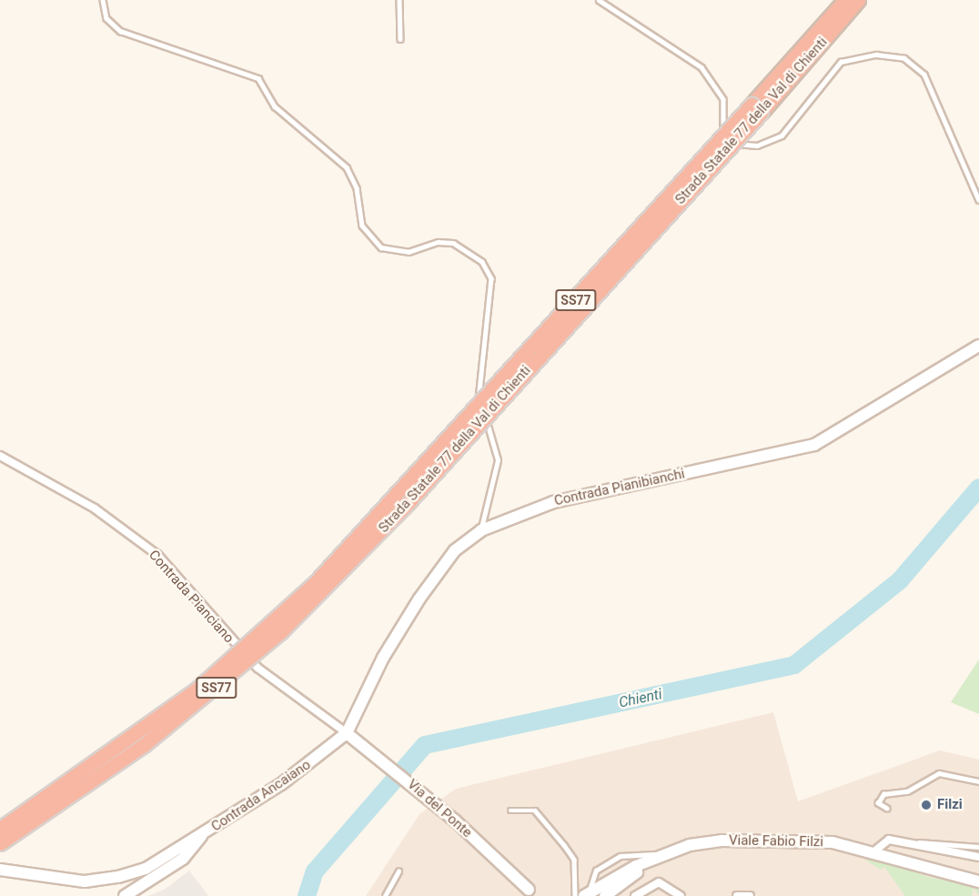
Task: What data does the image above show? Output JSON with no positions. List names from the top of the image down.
{
  "streets": {
    "highway": ["Strada Statale 77 della Val di Chienti", "SS77"],
    "street": [
      "Contrada Pianibianchi",
      "Contrada Pianciano",
      "Contrada Ancaiano",
      "Via del Ponte",
      "Viale Fabio Filzi"
    ]
  },
  "crossings": [
    ["Contrada Pianibianchi", "Contrada Pianciano"],
    ["Contrada Pianibianchi", "Contrada Ancaiano"],
    ["Contrada Pianibianchi", "Via del Ponte"],
    ["Contrada Pianciano", "Contrada Ancaiano"],
    ["Contrada Pianciano", "Via del Ponte"],
    ["Contrada Ancaiano", "Via del Ponte"]
  ],
  "water": ["Chienti"],
  "places": ["Filzi"]
}
